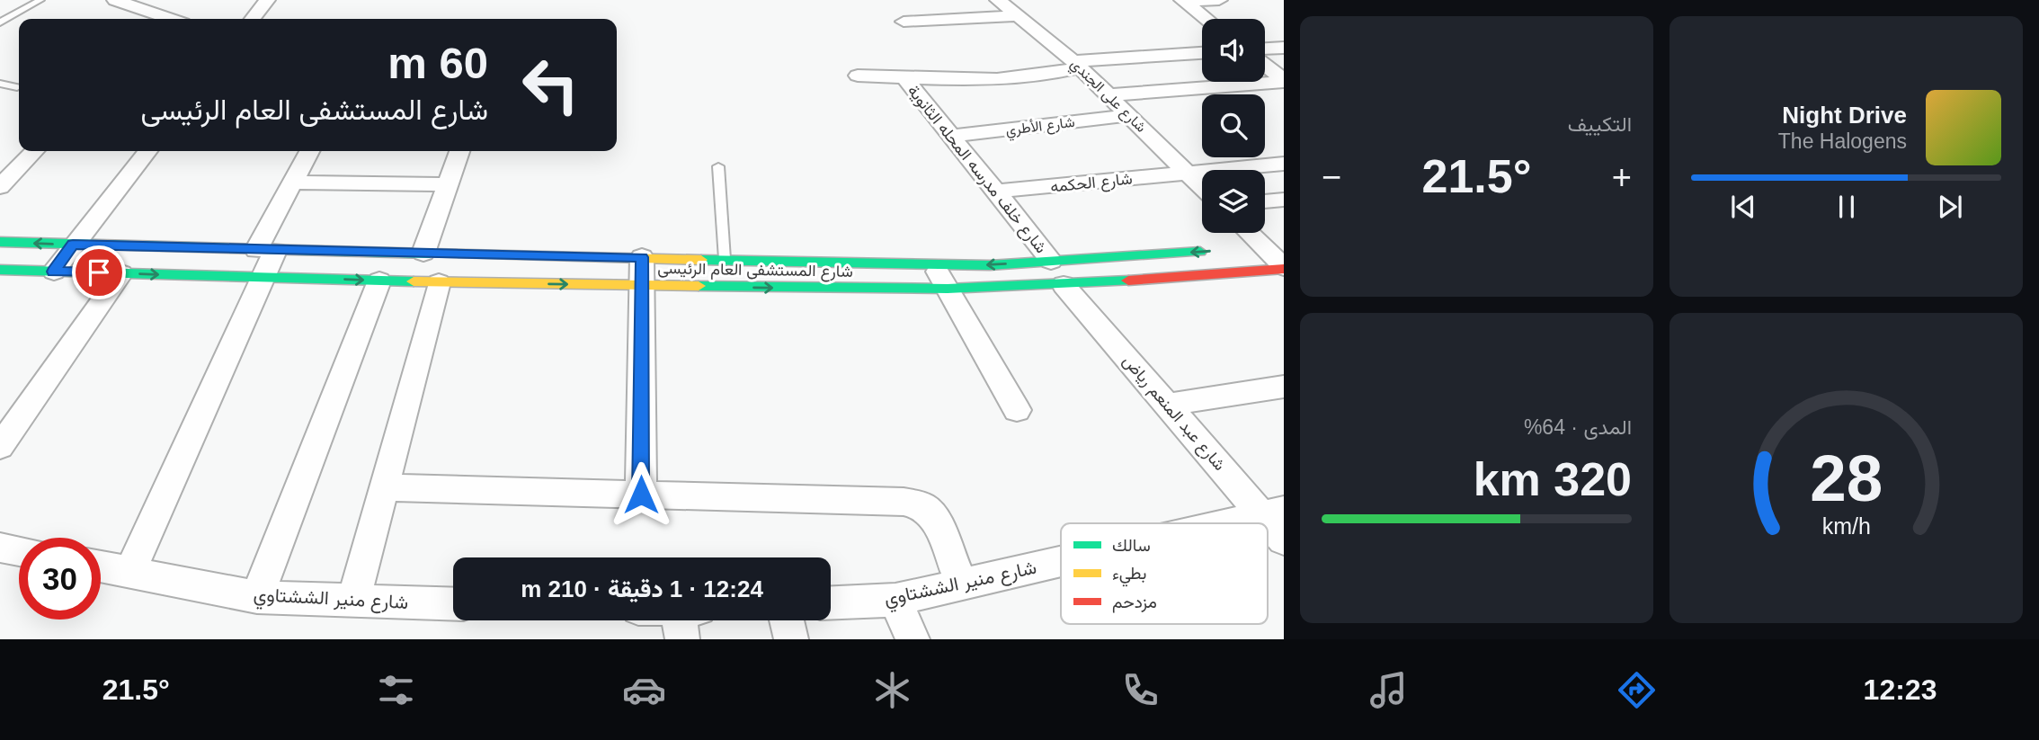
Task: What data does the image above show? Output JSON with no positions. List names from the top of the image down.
{
  "streets": {
    "street": [
      "شارع على الجندي",
      "شارع الأطري",
      "شارع خلف مدرسه المحله الثانوية",
      "شارع الحكمه",
      "شارع المستشفى العام الرئيسى",
      "شارع عبد المنعم رياض",
      "شارع منير الششتاوي"
    ]
  },
  "crossings": [
    ["شارع على الجندي", "شارع الأطري"],
    ["شارع على الجندي", "شارع الحكمه"],
    ["شارع الأطري", "شارع خلف مدرسه المحله الثانوية"],
    ["شارع خلف مدرسه المحله الثانوية", "شارع الحكمه"],
    ["شارع خلف مدرسه المحله الثانوية", "شارع المستشفى العام الرئيسى"],
    ["شارع خلف مدرسه المحله الثانوية", "شارع عبد المنعم رياض"],
    ["شارع المستشفى العام الرئيسى", "شارع عبد المنعم رياض"],
    ["شارع عبد المنعم رياض", "شارع منير الششتاوي"]
  ],
  "legend": ["سالك", "بطيء", "مزدحم"],
  "page": {
    "tile": [
      "التكييف",
      ["المدى · 64%", "320 km"]
    ],
    "turn": ["60 m", "شارع المستشفى العام الرئيسى"],
    "song": ["Night Drive", "The Halogens"],
    "heat": ["−", "21.5°", "+"],
    "limit": "30",
    "trip": "12:24 · 1 دقيقة · 210 m",
    "tabs": ["12:23", "21.5°"],
    "gauge": ["28", "km/h"]
  }
}
